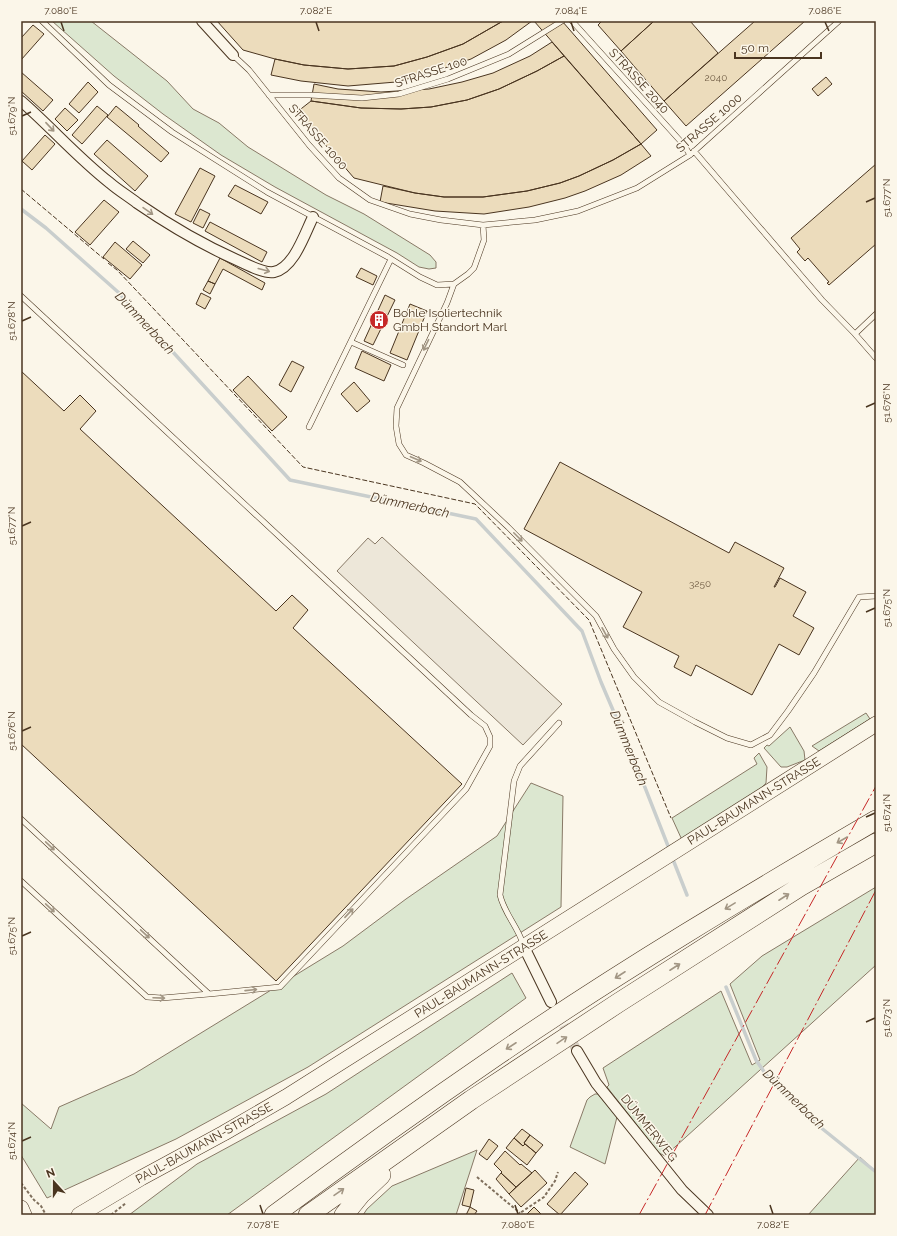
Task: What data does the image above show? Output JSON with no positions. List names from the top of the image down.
{
  "streets": {
    "main road": ["PAUL-BAUMANN-STRASSE"],
    "street": ["DÜMMERWEG"],
    "lane": ["STRASSE 100", "STRASSE 2040", "STRASSE 1000"]
  },
  "crossings": [
    ["STRASSE 100", "STRASSE 1000"],
    ["STRASSE 2040", "STRASSE 1000"]
  ],
  "water": ["Dümmerbach"],
  "places": {
    "building": ["Bohle Isoliertechnik GmbH Standort Marl"]
  },
  "house_numbers": ["2040", "3250"],
  "scale_bar": "50 m",
  "north": "top",
  "coordinates": [
    "7.080°E",
    "7.082°E",
    "7.084°E",
    "7.086°E",
    "51.679°N",
    "51.677°N",
    "51.678°N",
    "51.676°N",
    "51.675°N",
    "51.674°N",
    "51.673°N",
    "7.078°E"
  ]
}
